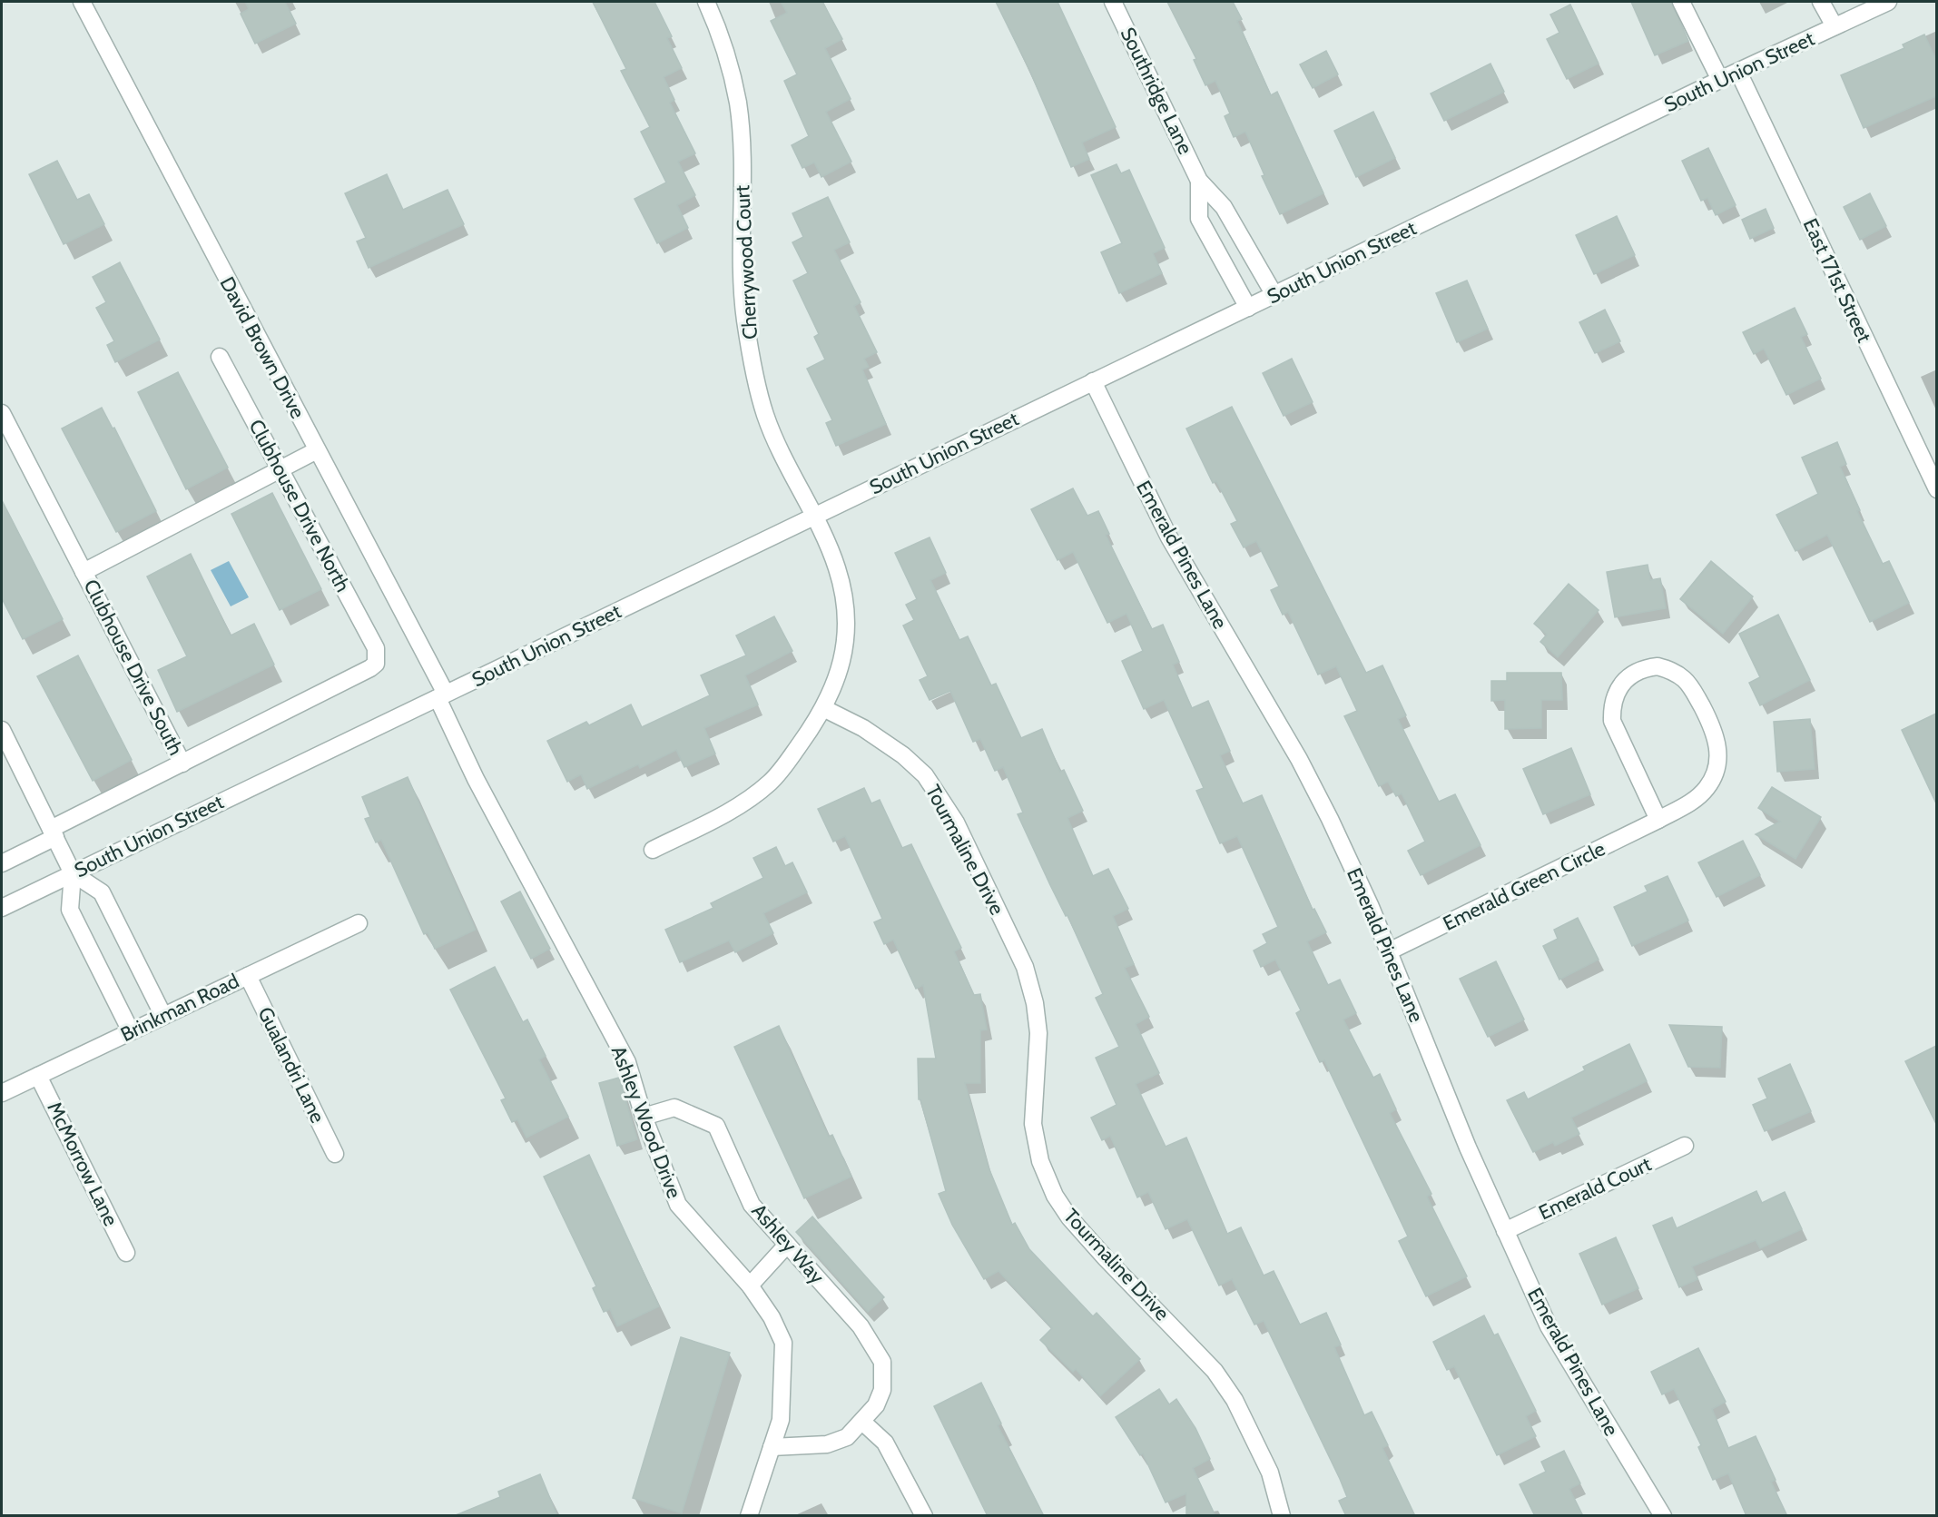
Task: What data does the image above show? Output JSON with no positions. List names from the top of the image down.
{
  "streets": {
    "street": [
      "South Union Street",
      "Southridge Lane",
      "Cherrywood Court",
      "East 171st Street",
      "David Brown Drive",
      "Clubhouse Drive North",
      "Emerald Pines Lane",
      "Clubhouse Drive South",
      "Tourmaline Drive",
      "Emerald Green Circle",
      "Brinkman Road",
      "Gualandri Lane",
      "Ashley Wood Drive",
      "McMorrow Lane",
      "Emerald Court",
      "Ashley Way"
    ]
  },
  "crossings": [
    ["South Union Street", "Southridge Lane"],
    ["South Union Street", "Cherrywood Court"],
    ["South Union Street", "East 171st Street"],
    ["South Union Street", "David Brown Drive"],
    ["South Union Street", "Clubhouse Drive North"],
    ["South Union Street", "Emerald Pines Lane"],
    ["South Union Street", "Clubhouse Drive South"],
    ["South Union Street", "Ashley Wood Drive"],
    ["Cherrywood Court", "Tourmaline Drive"],
    ["David Brown Drive", "Clubhouse Drive South"],
    ["David Brown Drive", "Ashley Wood Drive"],
    ["Clubhouse Drive North", "Clubhouse Drive South"],
    ["Emerald Pines Lane", "Emerald Green Circle"],
    ["Emerald Pines Lane", "Emerald Court"],
    ["Brinkman Road", "Gualandri Lane"],
    ["Brinkman Road", "McMorrow Lane"],
    ["Ashley Wood Drive", "Ashley Way"]
  ]
}
